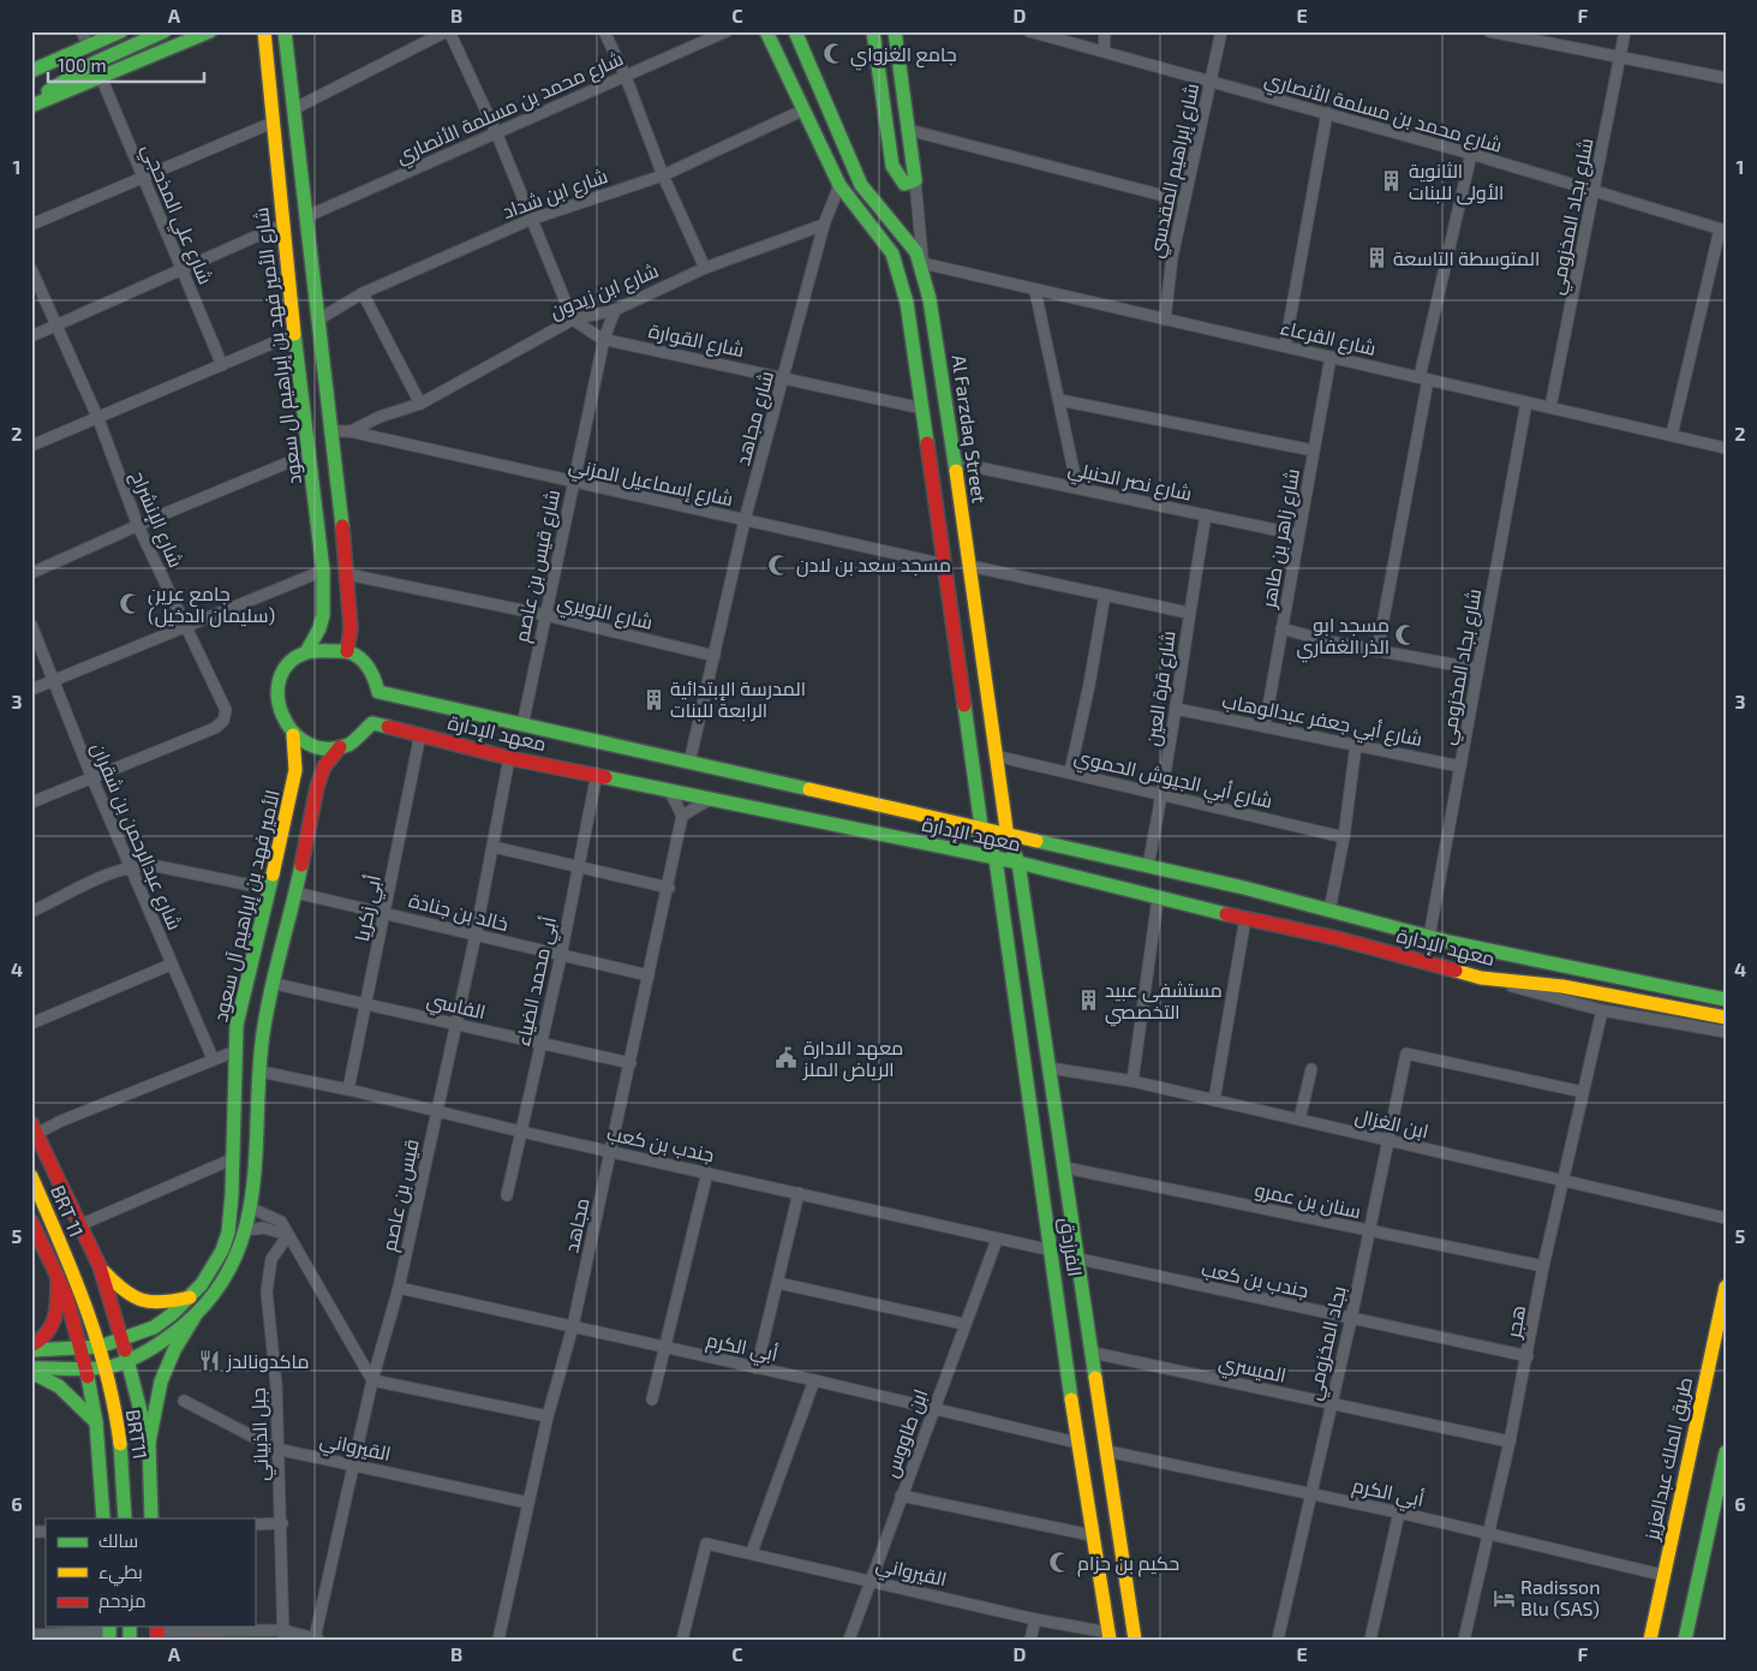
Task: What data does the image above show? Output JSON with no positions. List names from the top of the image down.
{
  "streets": {
    "main road": [
      "شارع الأمير فهد بن إبراهيم ال سعود",
      "Al Farzdaq Street",
      "معهد الإدارة",
      "الأمير فهد بن إبراهيم آل سعود",
      "BRT 11",
      "الفرزدق",
      "BRT11",
      "طريق الملك عبدالعزيز"
    ],
    "street": [
      "شارع محمد بن مسلمة الأنصاري",
      "شارع إبراهيم المقدسي",
      "شارع ابن شداد",
      "شارع علي المذحجي",
      "شلرع بجاد المخزومي",
      "شارع ابن زيدون",
      "شارع القرعاء",
      "شارع القوارة",
      "شارع مجاهد",
      "شارع نصر الحنبلي",
      "شارع إسماعيل المزني",
      "شارع الإنشراح",
      "شارع زاهر بن طاهر",
      "شارع قيس بن عاصم",
      "شارع النويري",
      "شارع بجاد المخزومي",
      "شارع قرة العين",
      "شارع أبي جعفر عبدالوهاب",
      "شارع أبي الجيوش الحموي",
      "شارع عبدالرحمن بن شقران",
      "أبي زكريا",
      "خالد بن جنادة",
      "أبي محمد الضياء",
      "الفاسي",
      "ابن الغزال",
      "جندب بن كعب",
      "قيس بن عاصم",
      "سنان بن عمرو",
      "مجاهد",
      "هجر",
      "بجاد المخزومي",
      "أبي الكرم",
      "الميسري",
      "ابن طاووس",
      "جبل الذبياني",
      "القيرواني"
    ]
  },
  "crossings": [
    ["شارع محمد بن مسلمة الأنصاري", "شارع إبراهيم المقدسي"],
    ["شارع محمد بن مسلمة الأنصاري", "شلرع بجاد المخزومي"],
    ["شارع إبراهيم المقدسي", "شارع القرعاء"],
    ["شلرع بجاد المخزومي", "شارع القرعاء"],
    ["شارع ابن زيدون", "شارع القوارة"],
    ["شارع ابن زيدون", "شارع مجاهد"],
    ["شارع ابن زيدون", "شارع إسماعيل المزني"],
    ["شارع ابن زيدون", "شارع قيس بن عاصم"],
    ["شارع القرعاء", "شارع زاهر بن طاهر"],
    ["شارع القرعاء", "شارع بجاد المخزومي"],
    ["شارع القوارة", "شارع مجاهد"],
    ["شارع القوارة", "شارع قيس بن عاصم"],
    ["شارع الأمير فهد بن إبراهيم ال سعود", "الأمير فهد بن إبراهيم آل سعود"],
    ["شارع مجاهد", "شارع إسماعيل المزني"],
    ["شارع مجاهد", "شارع النويري"],
    ["شارع مجاهد", "معهد الإدارة"],
    ["Al Farzdaq Street", "شارع نصر الحنبلي"],
    ["Al Farzdaq Street", "معهد الإدارة"],
    ["Al Farzdaq Street", "شارع أبي الجيوش الحموي"],
    ["Al Farzdaq Street", "الفرزدق"],
    ["شارع نصر الحنبلي", "شارع زاهر بن طاهر"],
    ["شارع نصر الحنبلي", "شارع قرة العين"],
    ["شارع إسماعيل المزني", "شارع قيس بن عاصم"],
    ["شارع الإنشراح", "شارع عبدالرحمن بن شقران"],
    ["شارع زاهر بن طاهر", "شارع أبي جعفر عبدالوهاب"],
    ["شارع قيس بن عاصم", "شارع النويري"],
    ["شارع قيس بن عاصم", "معهد الإدارة"],
    ["شارع بجاد المخزومي", "شارع أبي جعفر عبدالوهاب"],
    ["شارع بجاد المخزومي", "معهد الإدارة"],
    ["شارع قرة العين", "شارع أبي جعفر عبدالوهاب"],
    ["شارع قرة العين", "معهد الإدارة"],
    ["شارع قرة العين", "شارع أبي الجيوش الحموي"],
    ["معهد الإدارة", "أبي زكريا"],
    ["معهد الإدارة", "أبي محمد الضياء"],
    ["معهد الإدارة", "قيس بن عاصم"],
    ["معهد الإدارة", "الفرزدق"],
    ["الأمير فهد بن إبراهيم آل سعود", "BRT11"],
    ["أبي زكريا", "خالد بن جنادة"],
    ["أبي زكريا", "الفاسي"],
    ["أبي زكريا", "جندب بن كعب"],
    ["خالد بن جنادة", "أبي محمد الضياء"],
    ["خالد بن جنادة", "قيس بن عاصم"],
    ["خالد بن جنادة", "مجاهد"],
    ["أبي محمد الضياء", "الفاسي"],
    ["أبي محمد الضياء", "جندب بن كعب"],
    ["الفاسي", "قيس بن عاصم"],
    ["الفاسي", "مجاهد"],
    ["ابن الغزال", "الفرزدق"],
    ["ابن الغزال", "هجر"],
    ["ابن الغزال", "بجاد المخزومي"],
    ["جندب بن كعب", "قيس بن عاصم"],
    ["جندب بن كعب", "مجاهد"],
    ["جندب بن كعب", "الفرزدق"],
    ["جندب بن كعب", "هجر"],
    ["جندب بن كعب", "بجاد المخزومي"],
    ["جندب بن كعب", "ابن طاووس"],
    ["قيس بن عاصم", "أبي الكرم"],
    ["قيس بن عاصم", "القيرواني"],
    ["سنان بن عمرو", "الفرزدق"],
    ["سنان بن عمرو", "هجر"],
    ["سنان بن عمرو", "بجاد المخزومي"],
    ["BRT 11", "BRT11"],
    ["مجاهد", "أبي الكرم"],
    ["مجاهد", "القيرواني"],
    ["الفرزدق", "أبي الكرم"],
    ["الفرزدق", "الميسري"],
    ["الفرزدق", "القيرواني"],
    ["هجر", "بجاد المخزومي"],
    ["هجر", "أبي الكرم"],
    ["هجر", "الميسري"],
    ["بجاد المخزومي", "أبي الكرم"],
    ["بجاد المخزومي", "الميسري"],
    ["أبي الكرم", "ابن طاووس"],
    ["أبي الكرم", "طريق الملك عبدالعزيز"],
    ["ابن طاووس", "القيرواني"],
    ["جبل الذبياني", "القيرواني"]
  ],
  "places": {
    "mosque": [
      "جامع الغزواي",
      "مسجد سعد بن لادن",
      "جامع عرين (سليمان الدخيل)",
      "مسجد ابو الذر الغفاري",
      "حكيم بن حزام"
    ],
    "building": [
      "الثانوية الأولى للبنات",
      "المتوسطة التاسعة",
      "المدرسة الإبتدائية الرابعة للبنات",
      "مستشفى عبيد التخصصي"
    ],
    "public building": ["معهد الادارة الرياض الملز"],
    "restaurant": ["ماكدونالدز"],
    "hotel": ["Radisson Blu (SAS)"]
  },
  "legend": ["سالك", "بطيء", "مزدحم"],
  "scale_bar": "100 m",
  "grid": {
    "columns": [
      "A",
      "B",
      "C",
      "D",
      "E",
      "F"
    ],
    "rows": [
      "1",
      "2",
      "3",
      "4",
      "5",
      "6"
    ]
  }
}
